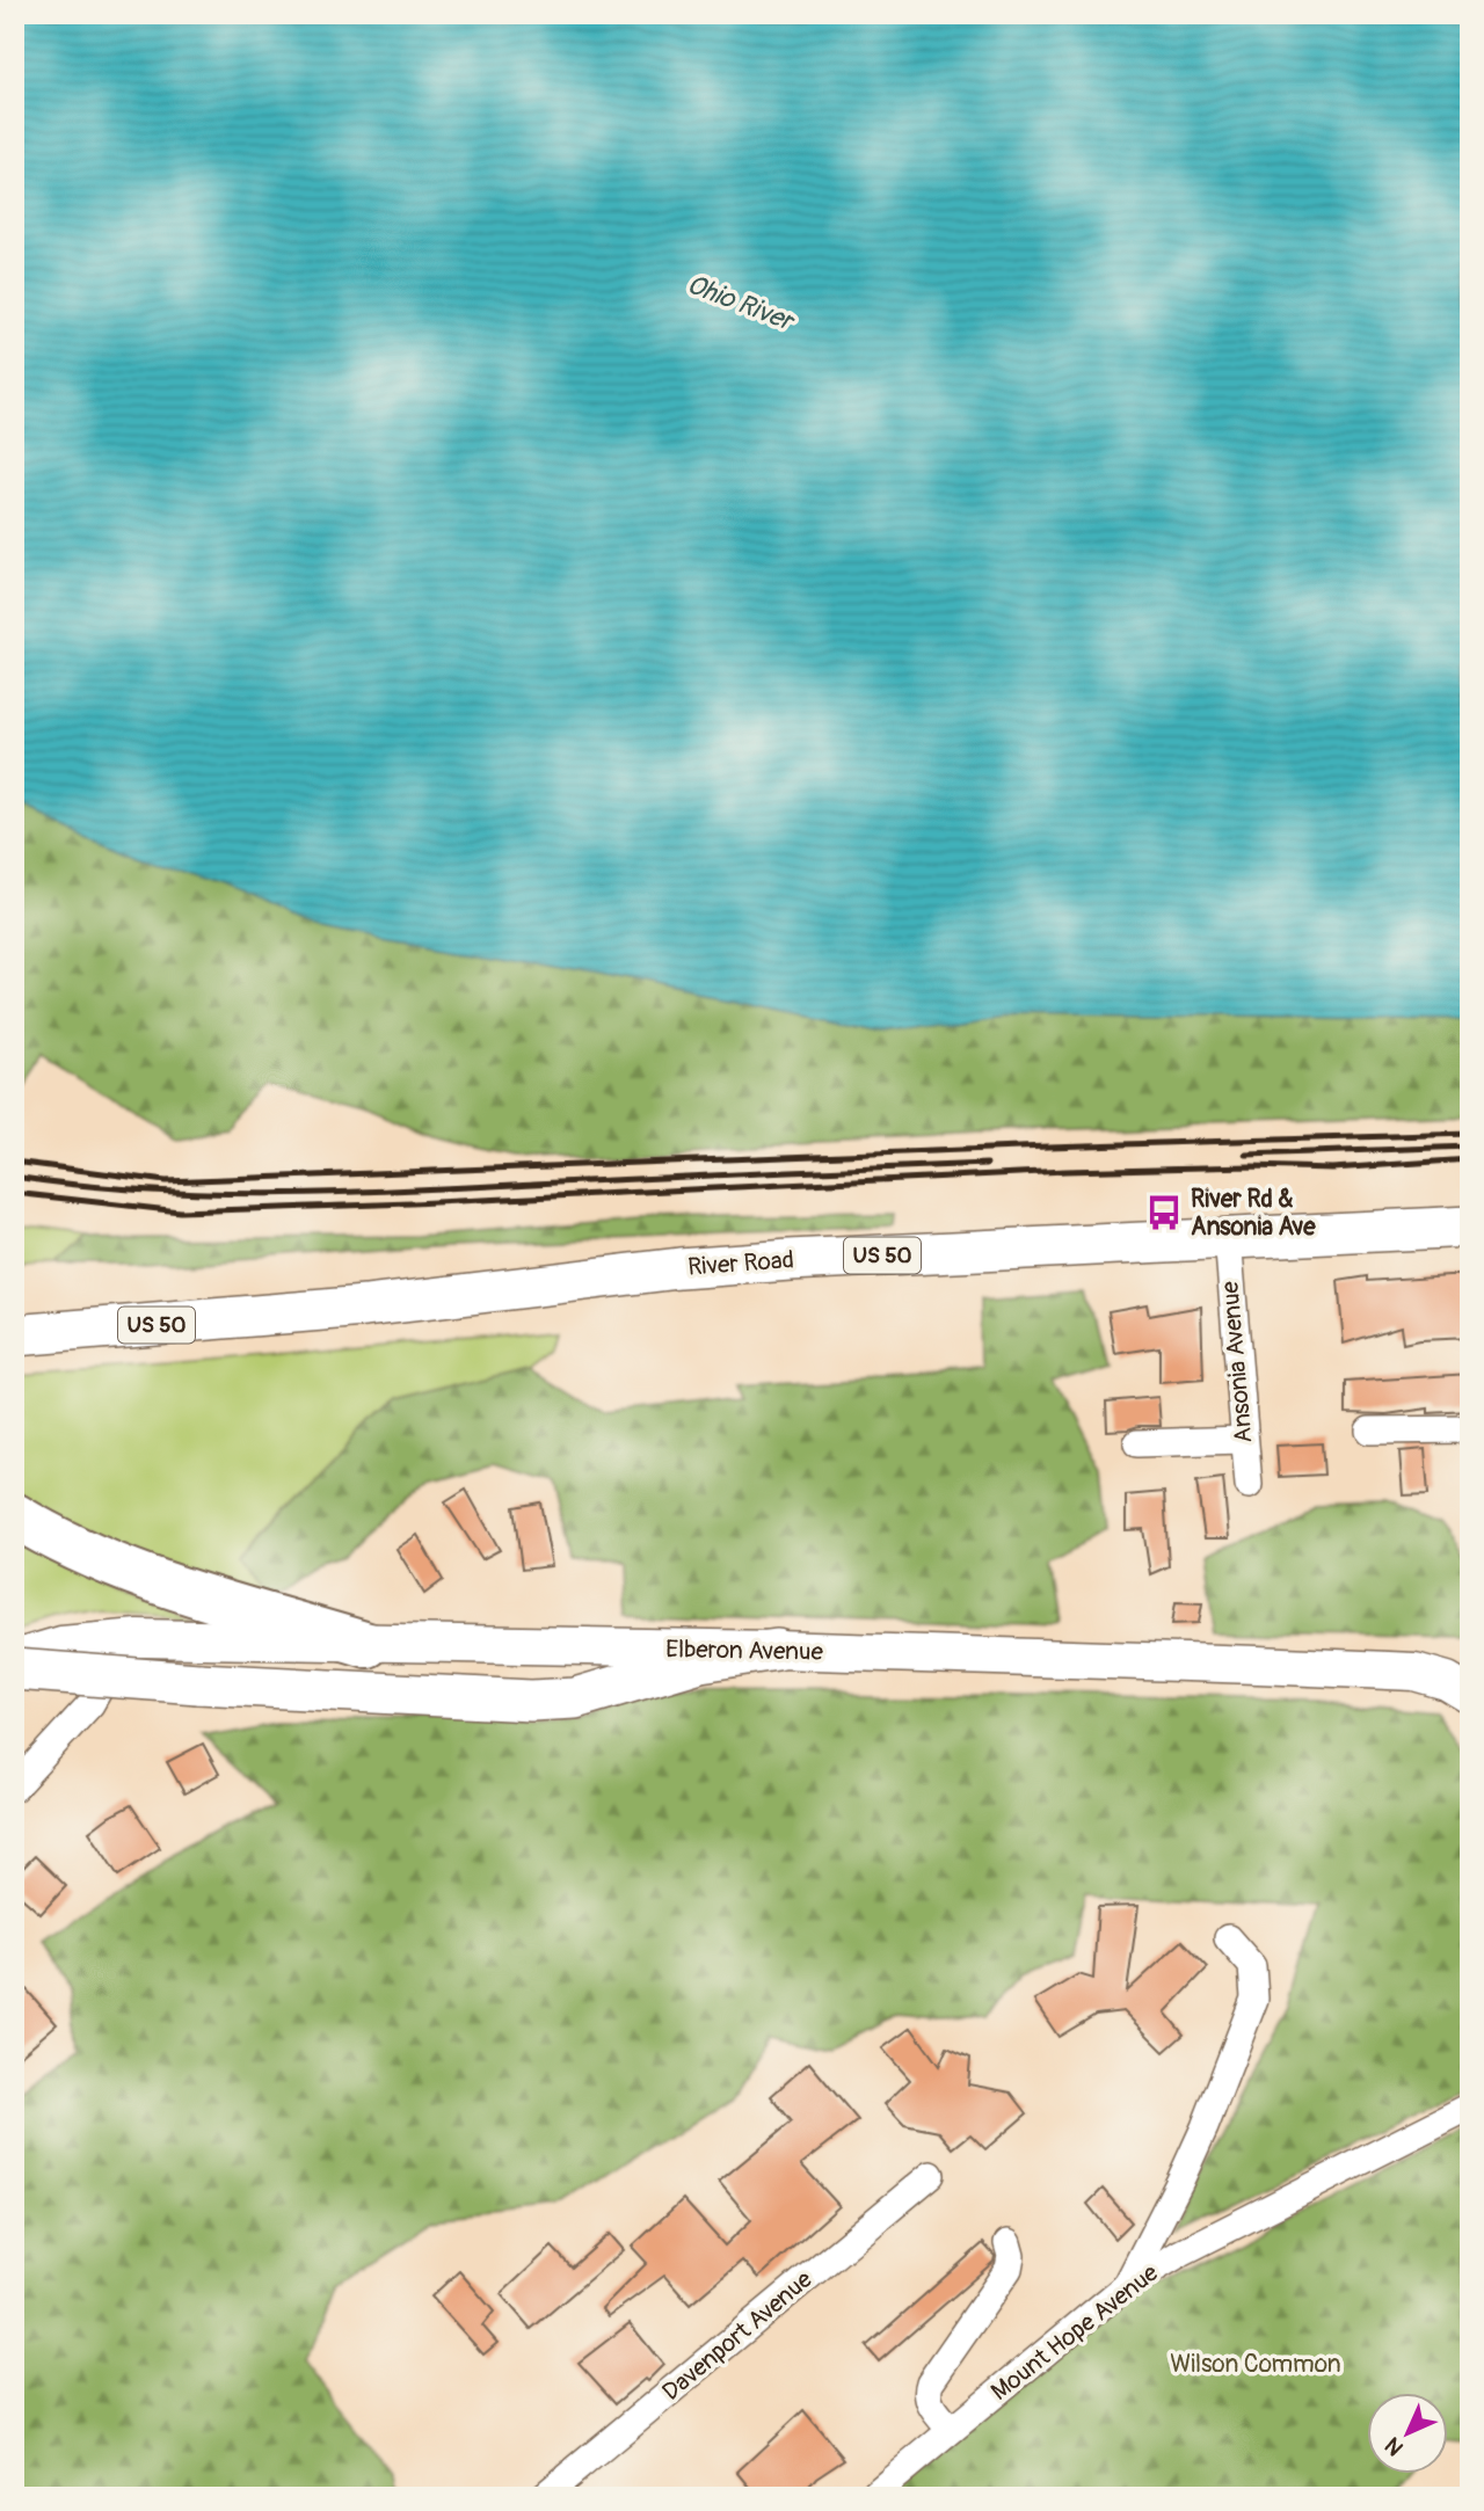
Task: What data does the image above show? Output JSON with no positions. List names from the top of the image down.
{
  "streets": {
    "main road": ["US 50", "River Road"],
    "street": [
      "Ansonia Avenue",
      "Elberon Avenue",
      "Mount Hope Avenue",
      "Davenport Avenue"
    ]
  },
  "crossings": [
    ["River Road", "Ansonia Avenue"]
  ],
  "water": ["Ohio River"],
  "parks": ["Wilson Common"],
  "places": {
    "bus stop": ["River Rd & Ansonia Ave"]
  },
  "north": "bottom left"
}
